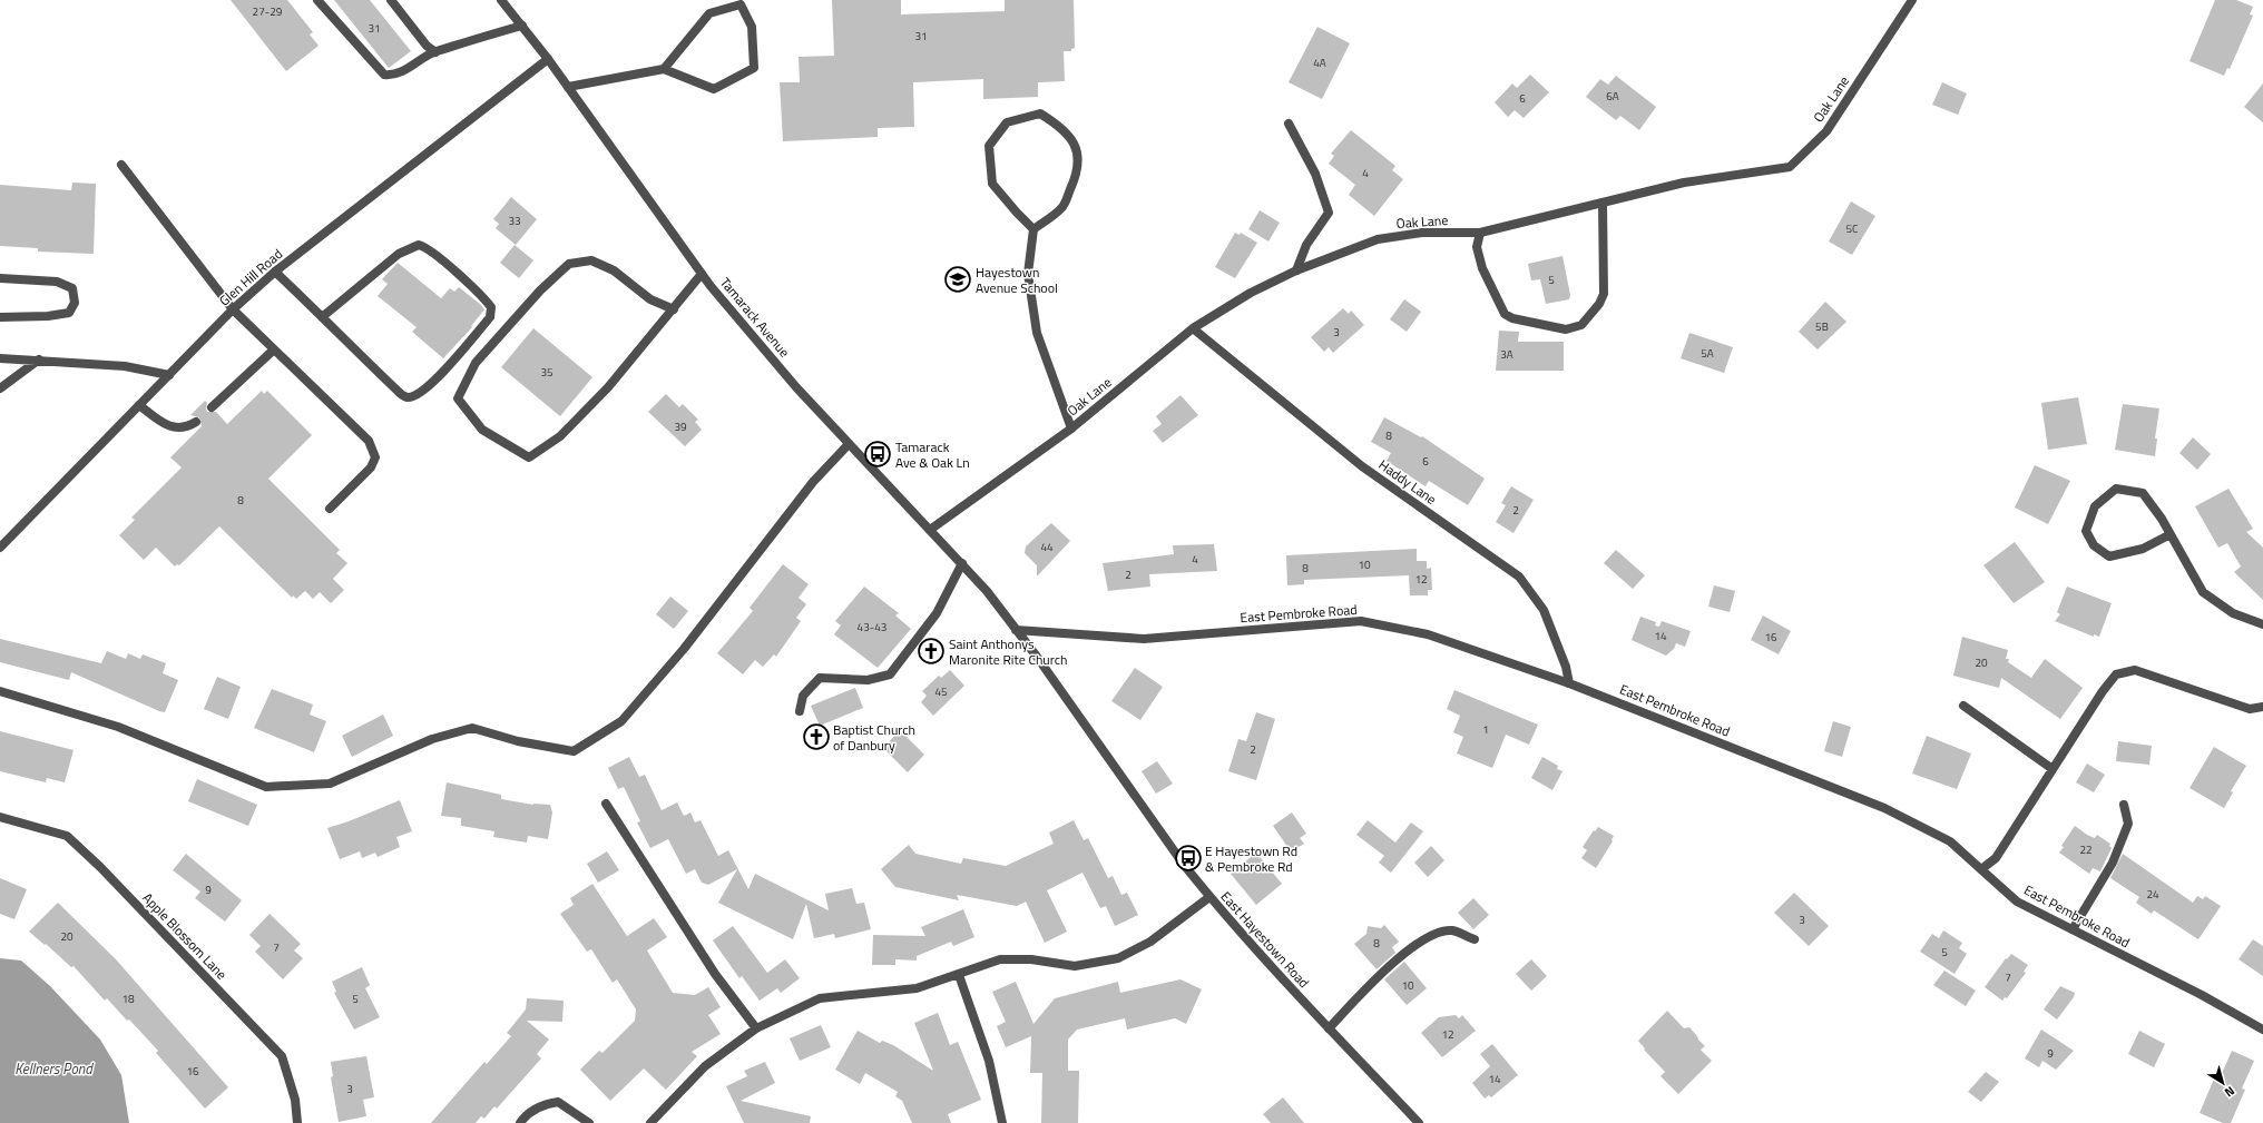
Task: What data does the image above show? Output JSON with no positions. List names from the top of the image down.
{
  "streets": {
    "street": [
      "Oak Lane",
      "Glen Hill Road",
      "Tamarack Avenue",
      "Haddy Lane",
      "East Pembroke Road",
      "Apple Blossom Lane",
      "East Hayestown Road"
    ]
  },
  "crossings": [
    ["Oak Lane", "Tamarack Avenue"],
    ["Oak Lane", "Haddy Lane"],
    ["Glen Hill Road", "Tamarack Avenue"],
    ["Tamarack Avenue", "East Pembroke Road"],
    ["Tamarack Avenue", "East Hayestown Road"],
    ["Haddy Lane", "East Pembroke Road"],
    ["East Pembroke Road", "East Hayestown Road"]
  ],
  "water": ["Kellners Pond"],
  "places": {
    "school or university": ["Hayestown Avenue School"],
    "bus stop": ["Tamarack Ave & Oak Ln", "E Hayestown Rd & Pembroke Rd"],
    "church": ["Saint Anthonys Maronite Rite Church", "Baptist Church of Danbury"]
  },
  "house_numbers": [
    "27-29",
    "31",
    "31",
    "4A",
    "6A",
    "6",
    "4",
    "33",
    "5C",
    "5",
    "5B",
    "3",
    "5A",
    "3A",
    "35",
    "39",
    "8",
    "6",
    "8",
    "2",
    "44",
    "4",
    "10",
    "8",
    "2",
    "12",
    "43-43",
    "14",
    "16",
    "20",
    "45",
    "1",
    "2",
    "22",
    "9",
    "24",
    "3",
    "20",
    "8",
    "7",
    "5",
    "7",
    "10",
    "18",
    "5",
    "12",
    "9",
    "16",
    "14",
    "3"
  ],
  "north": "bottom right"
}
